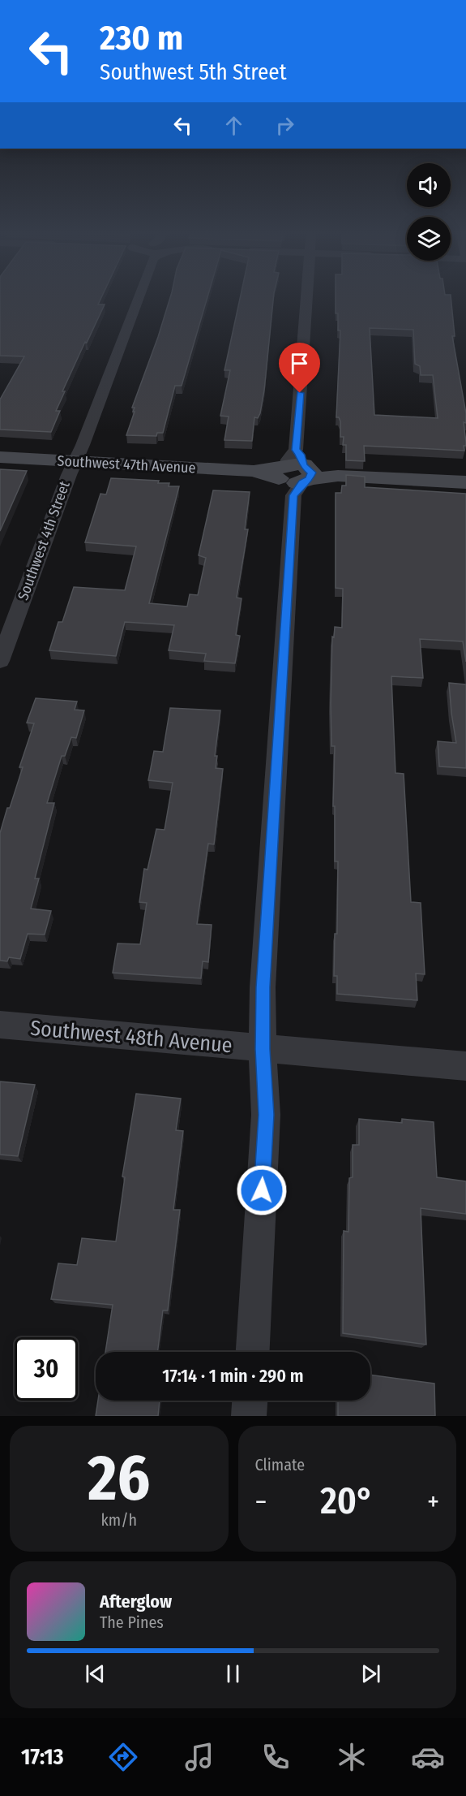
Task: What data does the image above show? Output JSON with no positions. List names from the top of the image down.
{
  "streets": {
    "street": ["Southwest 47th Avenue", "Southwest 4th Street", "Southwest 48th Avenue"]
  },
  "crossings": [
    ["Southwest 47th Avenue", "Southwest 4th Street"]
  ],
  "page": {
    "turn": ["230 m", "Southwest 5th Street"],
    "limit": "30",
    "trip": "17:14 · 1 min · 290 m",
    "tile": [
      ["26", "km/h"],
      "Climate"
    ],
    "heat": ["−", "20°", "+"],
    "song": ["Afterglow", "The Pines"],
    "tabs": "17:13"
  }
}
